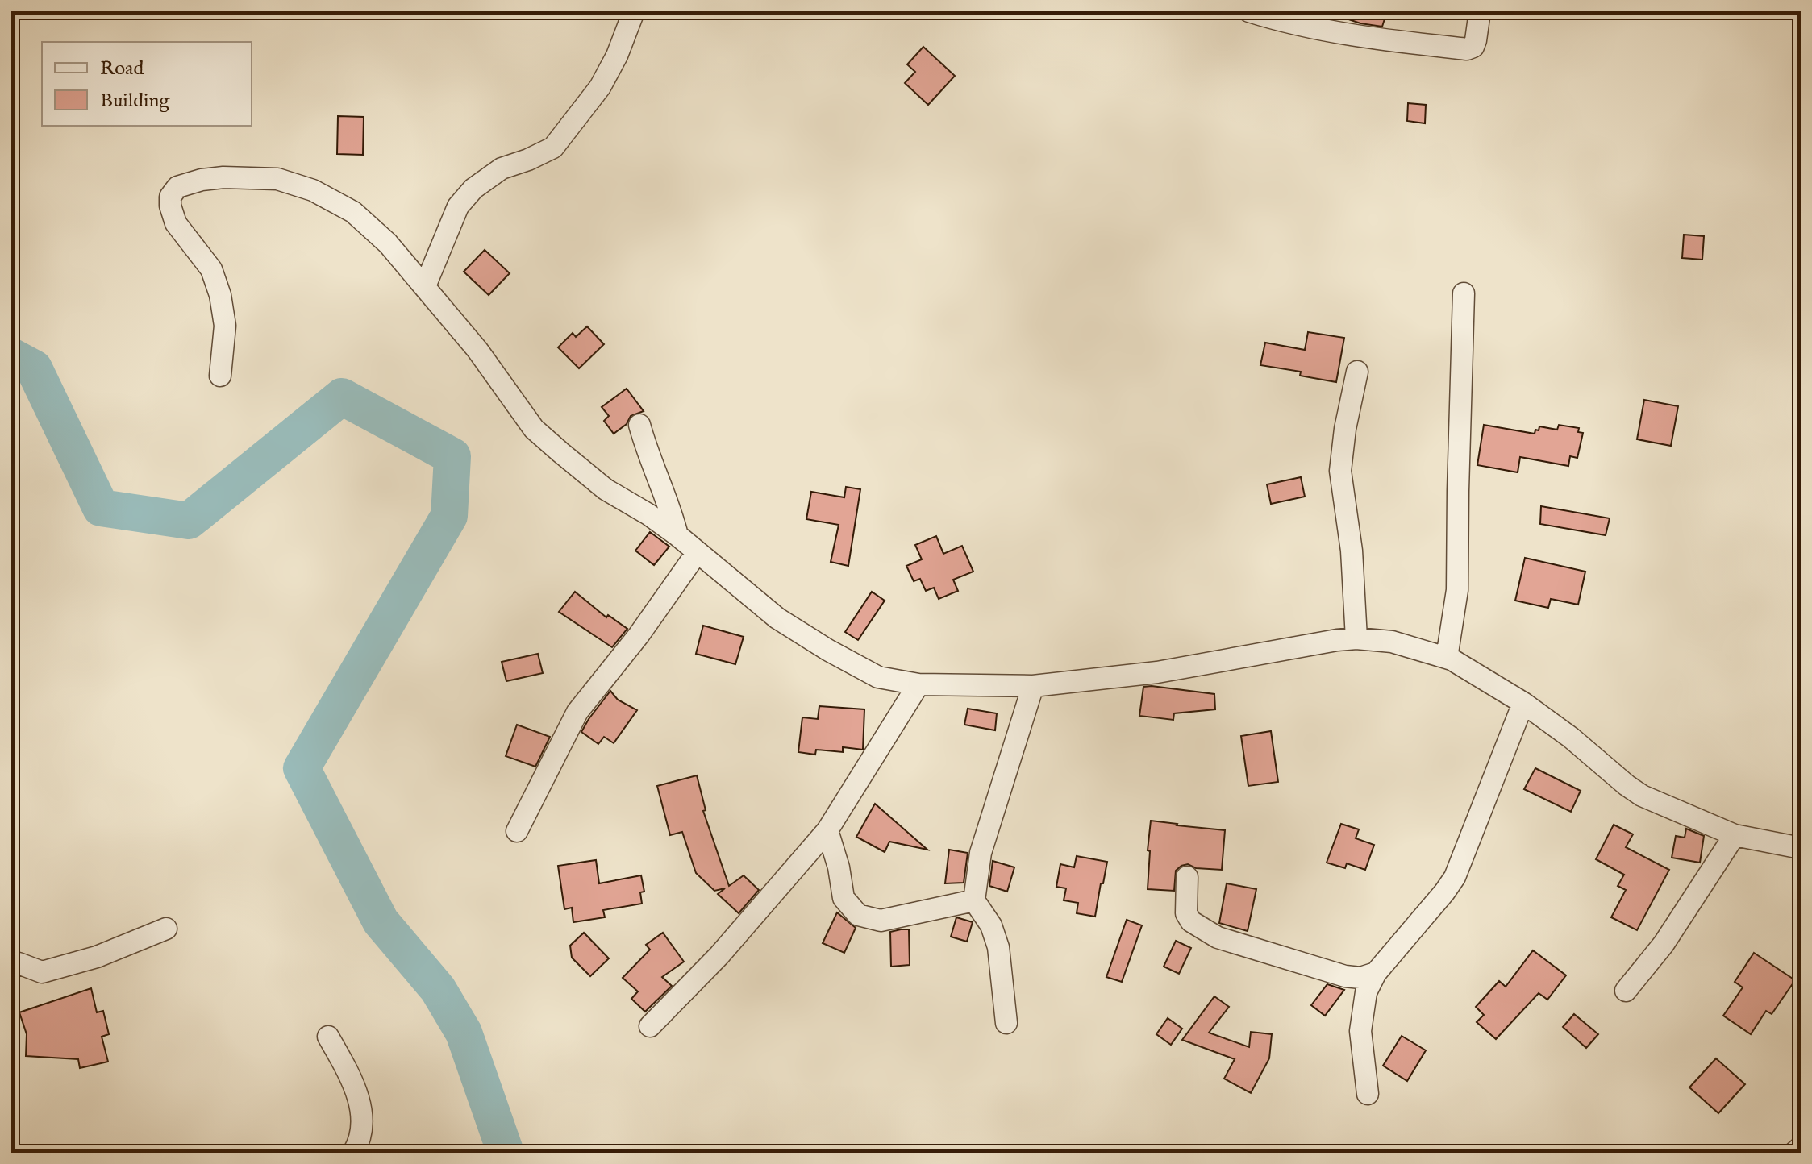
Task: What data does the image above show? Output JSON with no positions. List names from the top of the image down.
{
  "legend": ["Road", "Building"]
}
